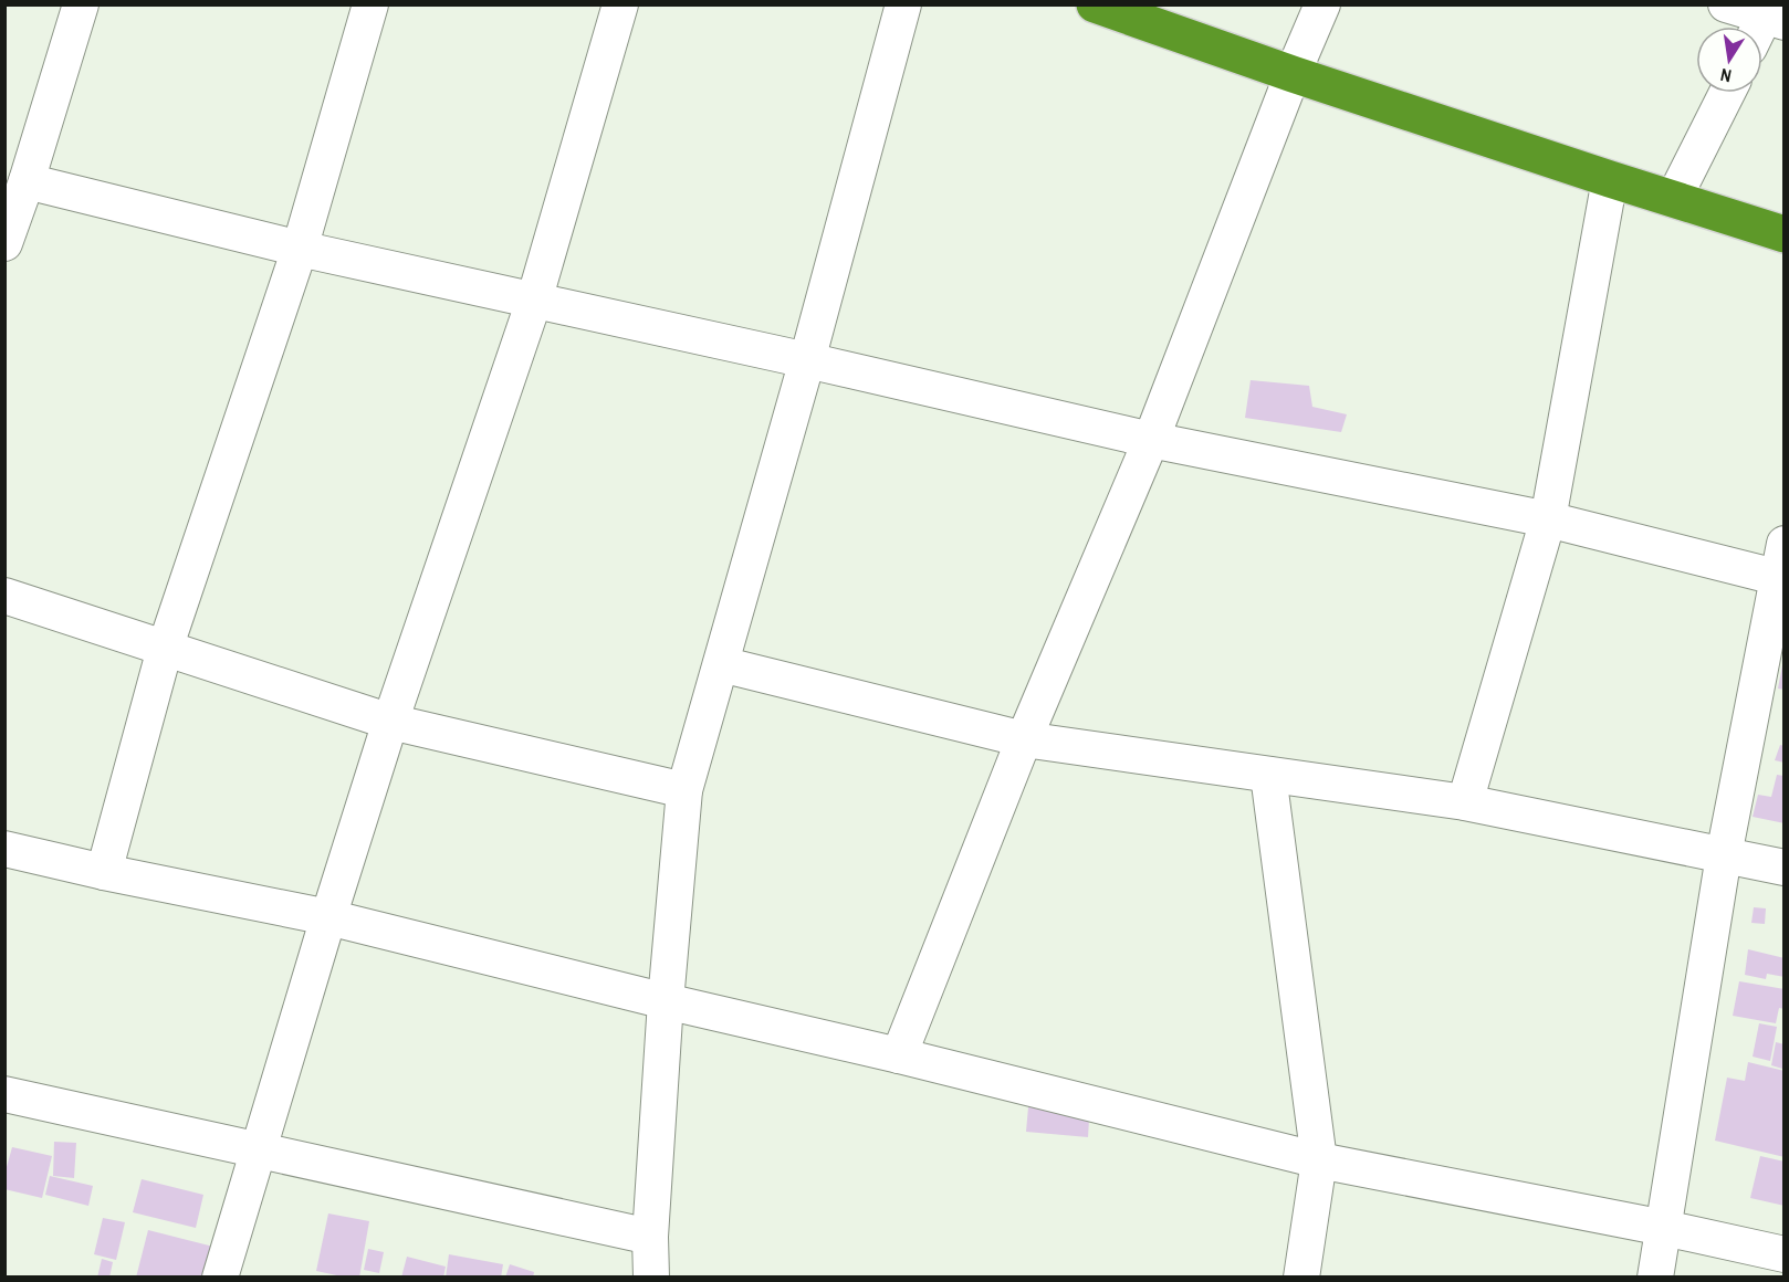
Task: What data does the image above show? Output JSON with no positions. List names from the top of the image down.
{
  "north": "bottom"
}
